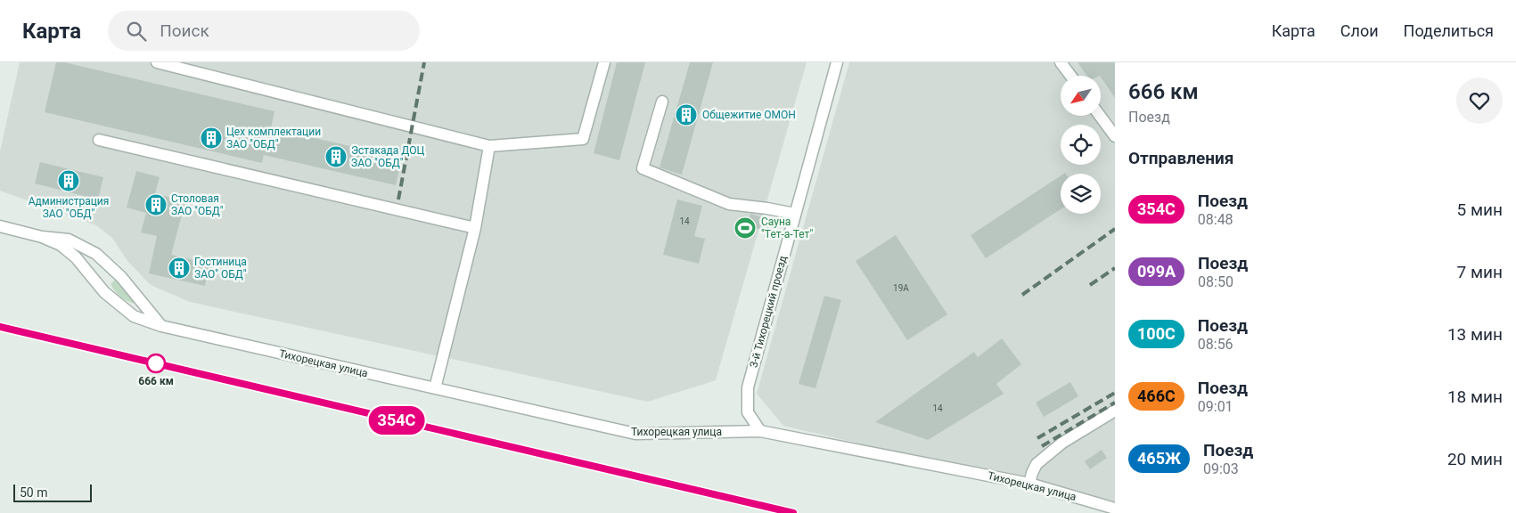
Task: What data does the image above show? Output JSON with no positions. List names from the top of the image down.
{
  "streets": {
    "street": ["3-й Тихорецкий проезд", "Тихорецкая улица"]
  },
  "crossings": [
    ["3-й Тихорецкий проезд", "Тихорецкая улица"]
  ],
  "places": {
    "building": [
      "Общежитие ОМОН",
      "Цех комплектации ЗАО \"ОБД\"",
      "Эстакада ДОЦ ЗАО \"ОБД\"",
      "Администрация ЗАО \"ОБД\"",
      "Столовая ЗАО \"ОБД\"",
      "Гостиница ЗАО\" ОБД\""
    ],
    "sports": ["Сауна \"Тет-а-Тет\""],
    "other": ["666 км"]
  },
  "house_numbers": ["14", "19А", "14"],
  "scale_bar": "50 m",
  "north": "bottom left",
  "page": {
    "header": "Карта",
    "search": "Поиск",
    "nav": ["Карта", "Слои", "Поделиться"],
    "on_map": "354С",
    "heading": [
      ["666 км", "Поезд"],
      "Отправления"
    ],
    "list": [
      {
        "mark": "354С",
        "name": "Поезд",
        "note": "08:48",
        "value": "5 мин"
      },
      {
        "mark": "099А",
        "name": "Поезд",
        "note": "08:50",
        "value": "7 мин"
      },
      {
        "mark": "100C",
        "name": "Поезд",
        "note": "08:56",
        "value": "13 мин"
      },
      {
        "mark": "466С",
        "name": "Поезд",
        "note": "09:01",
        "value": "18 мин"
      },
      {
        "mark": "465Ж",
        "name": "Поезд",
        "note": "09:03",
        "value": "20 мин"
      }
    ],
    "scale": "50 m"
  }
}
